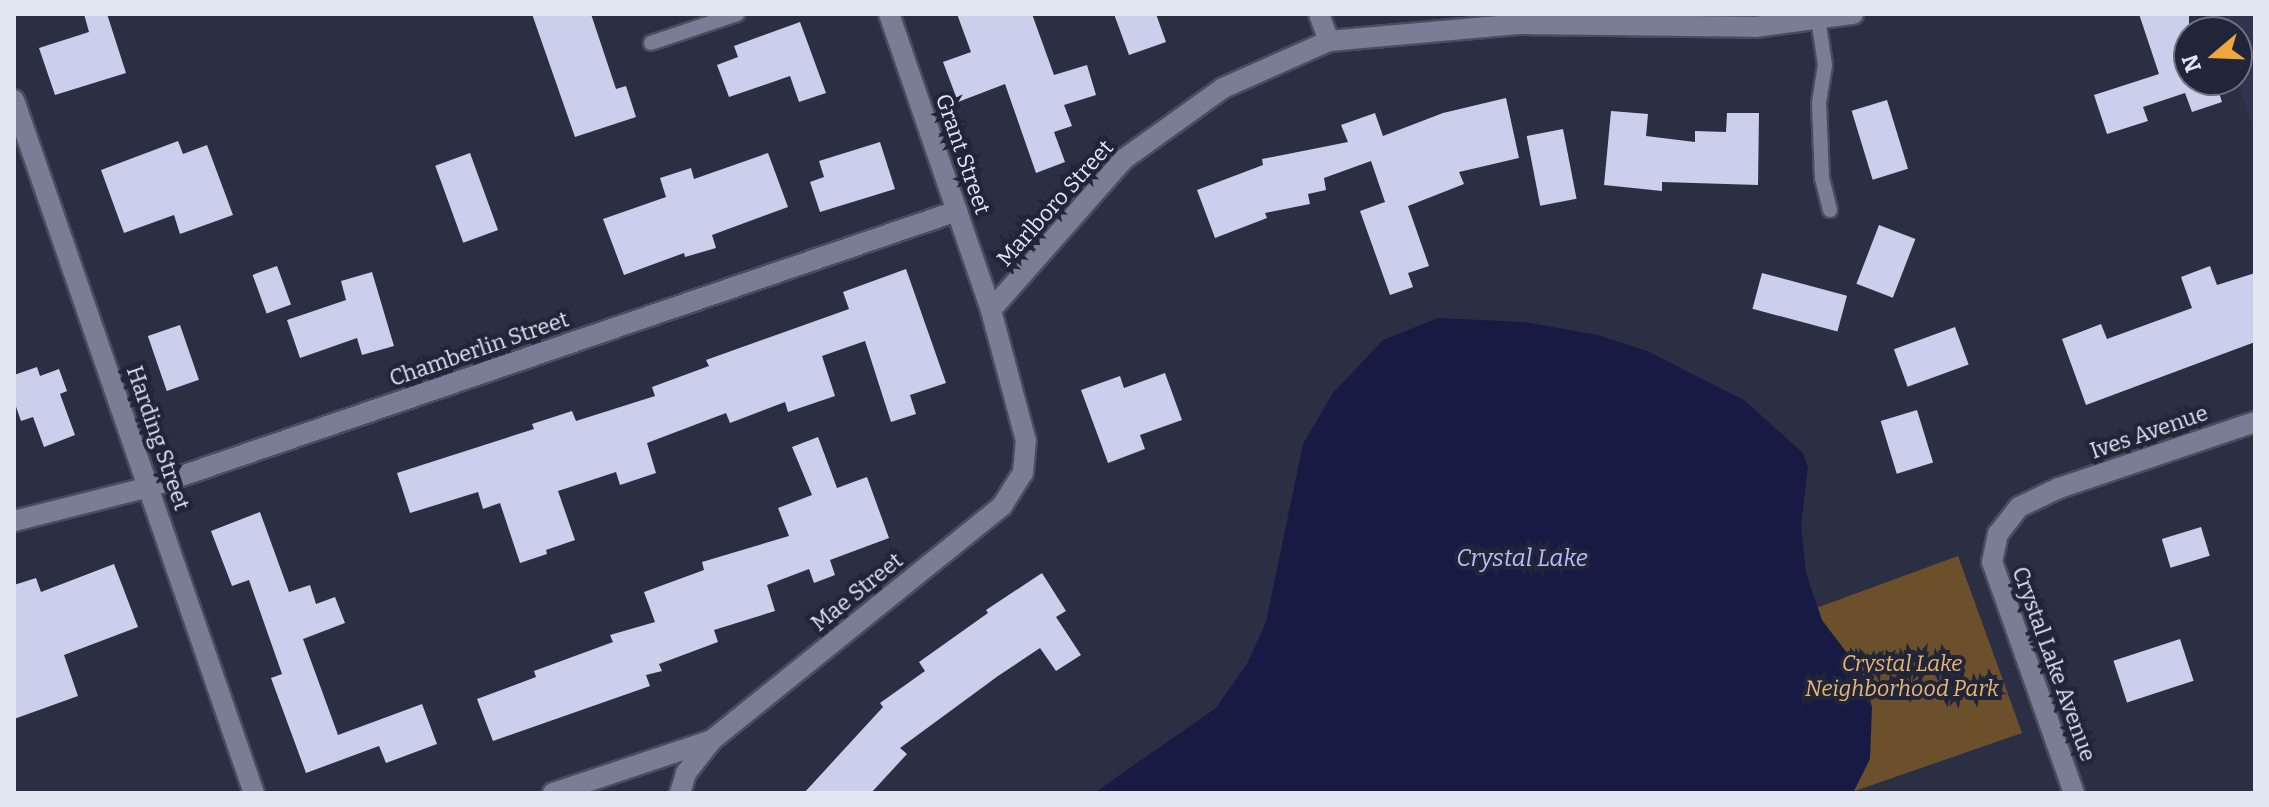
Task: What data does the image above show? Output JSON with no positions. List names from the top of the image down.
{
  "streets": {
    "street": [
      "Grant Street",
      "Marlboro Street",
      "Chamberlin Street",
      "Ives Avenue",
      "Harding Street",
      "Mae Street",
      "Crystal Lake Avenue"
    ]
  },
  "crossings": [
    ["Grant Street", "Marlboro Street"],
    ["Grant Street", "Chamberlin Street"],
    ["Grant Street", "Mae Street"],
    ["Marlboro Street", "Mae Street"],
    ["Chamberlin Street", "Harding Street"],
    ["Ives Avenue", "Crystal Lake Avenue"]
  ],
  "water": ["Crystal Lake"],
  "parks": ["Crystal Lake Neighborhood Park"],
  "north": "left"
}
